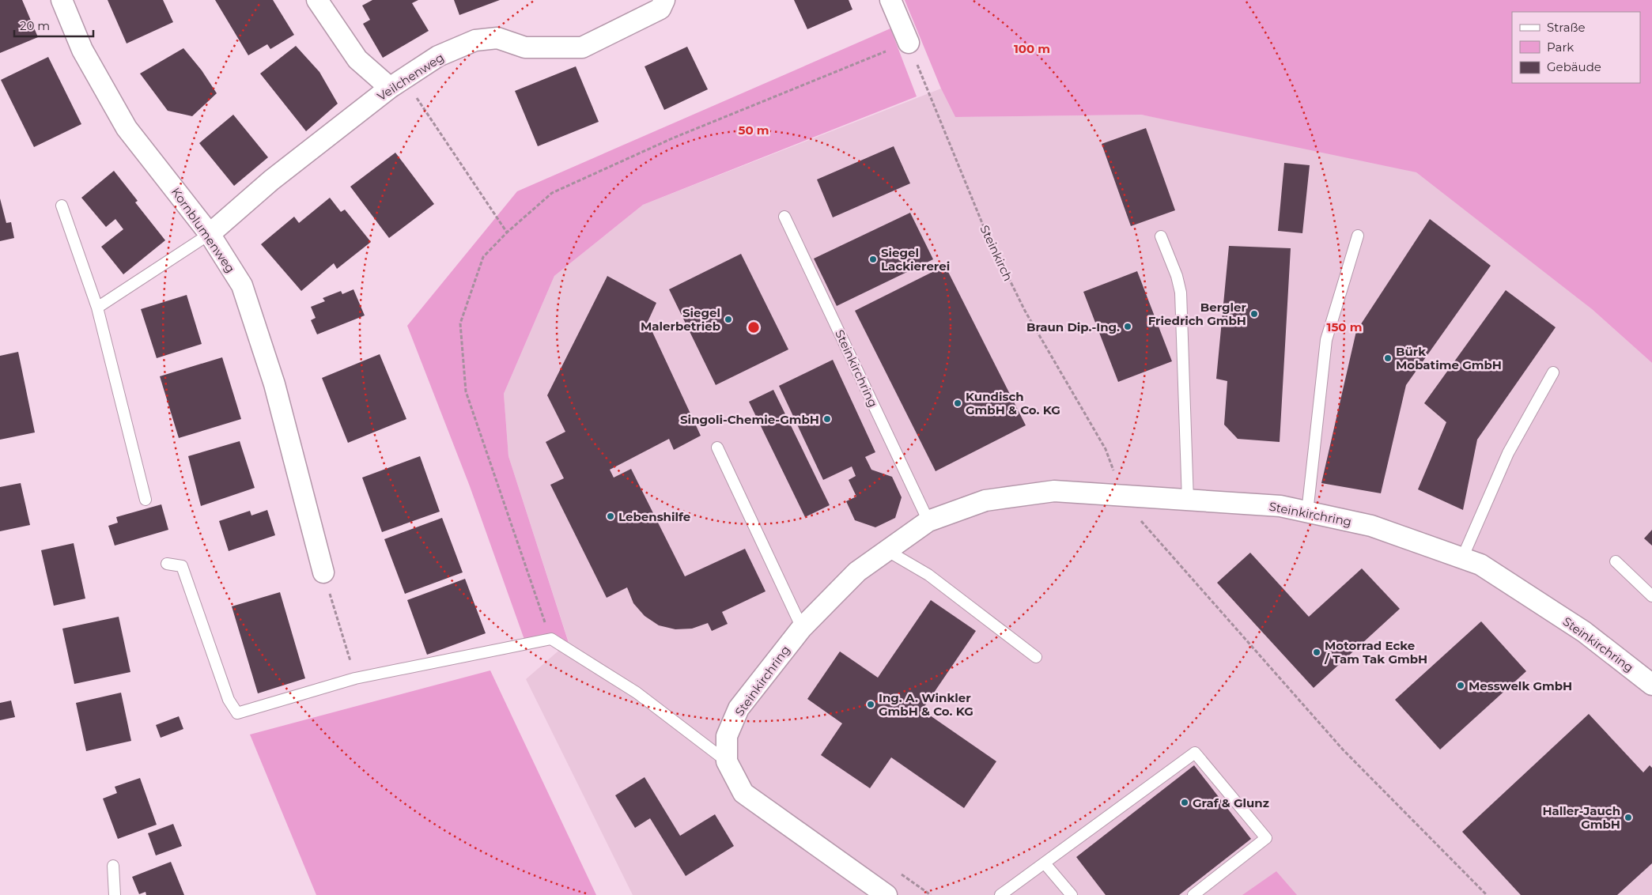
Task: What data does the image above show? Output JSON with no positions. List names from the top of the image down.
{
  "streets": {
    "street": ["Veilchenweg", "Kornblumenweg", "Steinkirchring"],
    "path": ["Steinkirch"]
  },
  "crossings": [
    ["Veilchenweg", "Kornblumenweg"],
    ["Steinkirch", "Steinkirchring"]
  ],
  "places": [
    "Siegel Lackiererei",
    "Bergler Friedrich GmbH",
    "Siegel Malerbetrieb",
    "Braun Dip.-Ing.",
    "Bürk Mobatime GmbH",
    "Kundisch GmbH & Co. KG",
    "Singoli-Chemie-GmbH",
    "Lebenshilfe",
    "Motorrad Ecke / Tam Tak GmbH",
    "Messwelk GmbH",
    "Ing. A. Winkler GmbH & Co. KG",
    "Graf & Glunz",
    "Haller-Jauch GmbH"
  ],
  "legend": ["Straße", "Park", "Gebäude"],
  "scale_bar": "20 m",
  "rings": ["100 m", "50 m", "150 m"]
}
